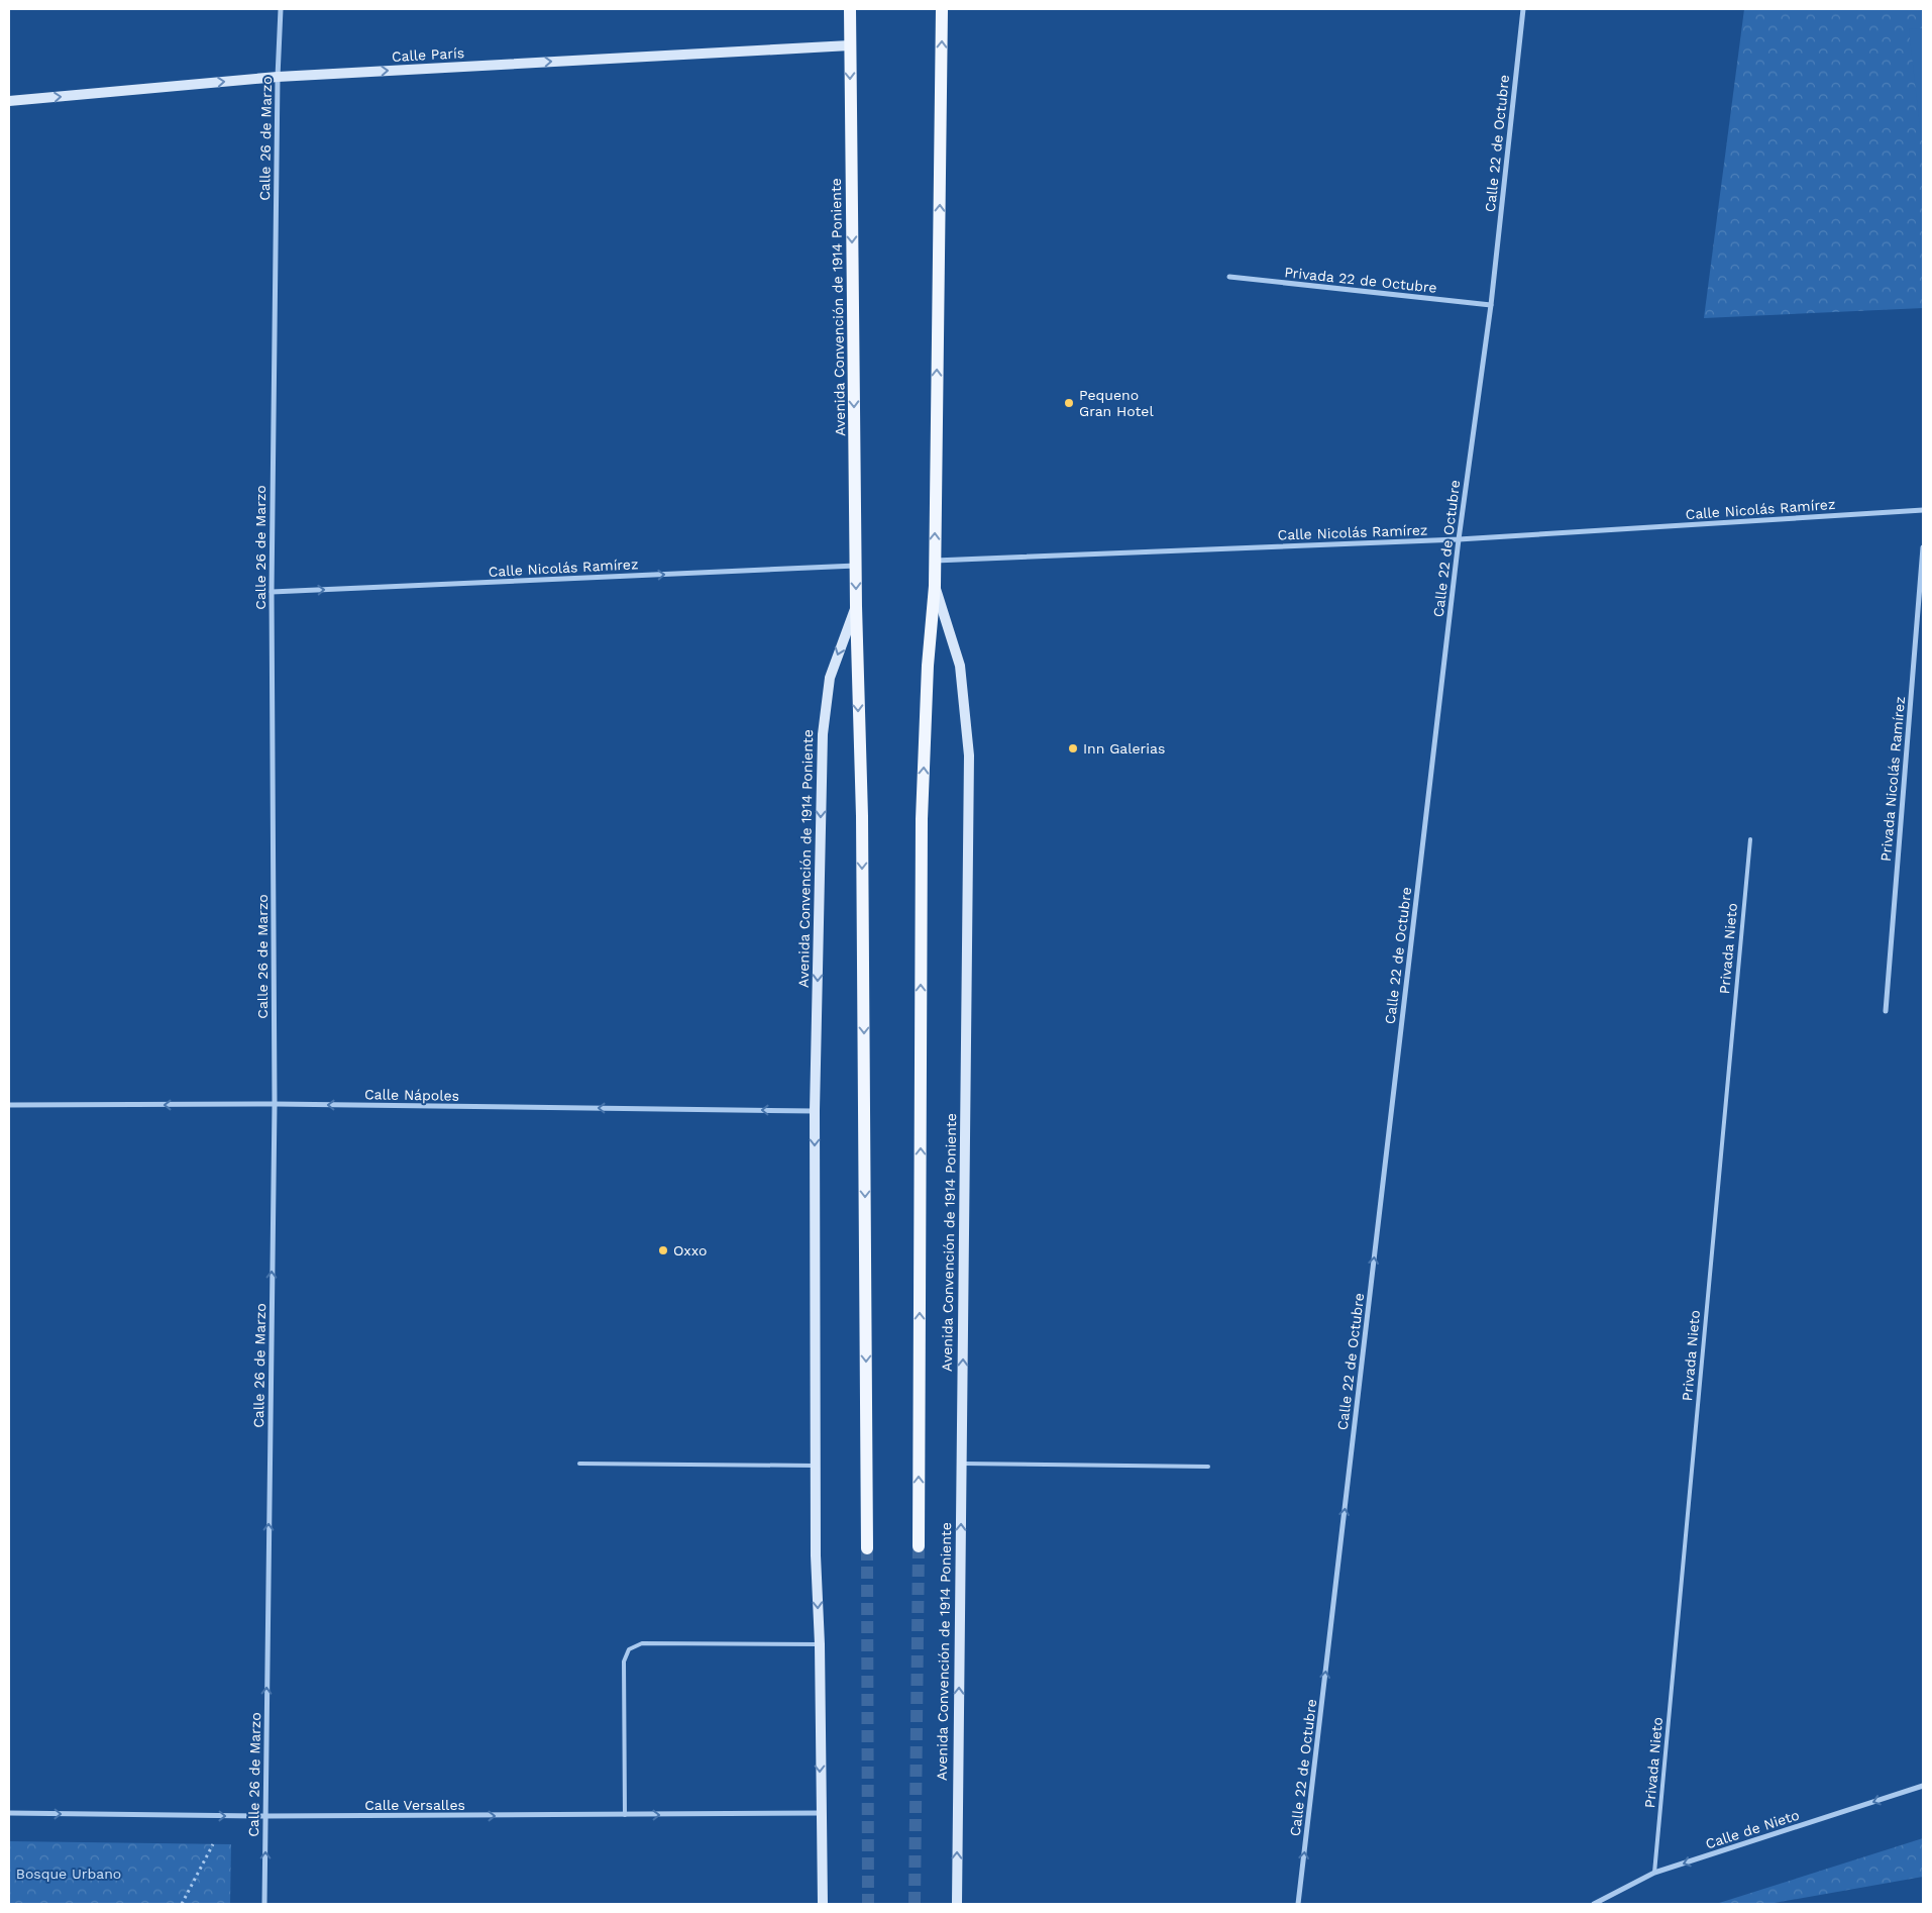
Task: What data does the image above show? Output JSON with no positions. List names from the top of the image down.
{
  "streets": {
    "main road": ["Avenida Convención de 1914 Poniente"],
    "street": [
      "Calle París",
      "Calle 26 de Marzo",
      "Calle 22 de Octubre",
      "Privada 22 de Octubre",
      "Calle Nicolás Ramírez",
      "Privada Nicolás Ramírez",
      "Calle Nápoles",
      "Calle Versalles",
      "Calle de Nieto"
    ],
    "lane": ["Privada Nieto"]
  },
  "crossings": [
    ["Calle París", "Calle 26 de Marzo"],
    ["Calle París", "Avenida Convención de 1914 Poniente"],
    ["Calle 26 de Marzo", "Calle Nicolás Ramírez"],
    ["Calle 26 de Marzo", "Calle Nápoles"],
    ["Calle 26 de Marzo", "Calle Versalles"],
    ["Calle 22 de Octubre", "Privada 22 de Octubre"],
    ["Calle 22 de Octubre", "Calle Nicolás Ramírez"],
    ["Avenida Convención de 1914 Poniente", "Calle Nicolás Ramírez"],
    ["Avenida Convención de 1914 Poniente", "Calle Nápoles"],
    ["Avenida Convención de 1914 Poniente", "Calle Versalles"],
    ["Privada Nieto", "Calle de Nieto"]
  ],
  "one_way": [
    "Calle París",
    "Calle 26 de Marzo",
    "Calle 22 de Octubre",
    "Calle Nicolás Ramírez",
    "Calle Nápoles",
    "Calle Versalles",
    "Calle de Nieto"
  ],
  "parks": ["Bosque Urbano"],
  "places": ["Pequeno Gran Hotel", "Inn Galerias", "Oxxo"]
}
